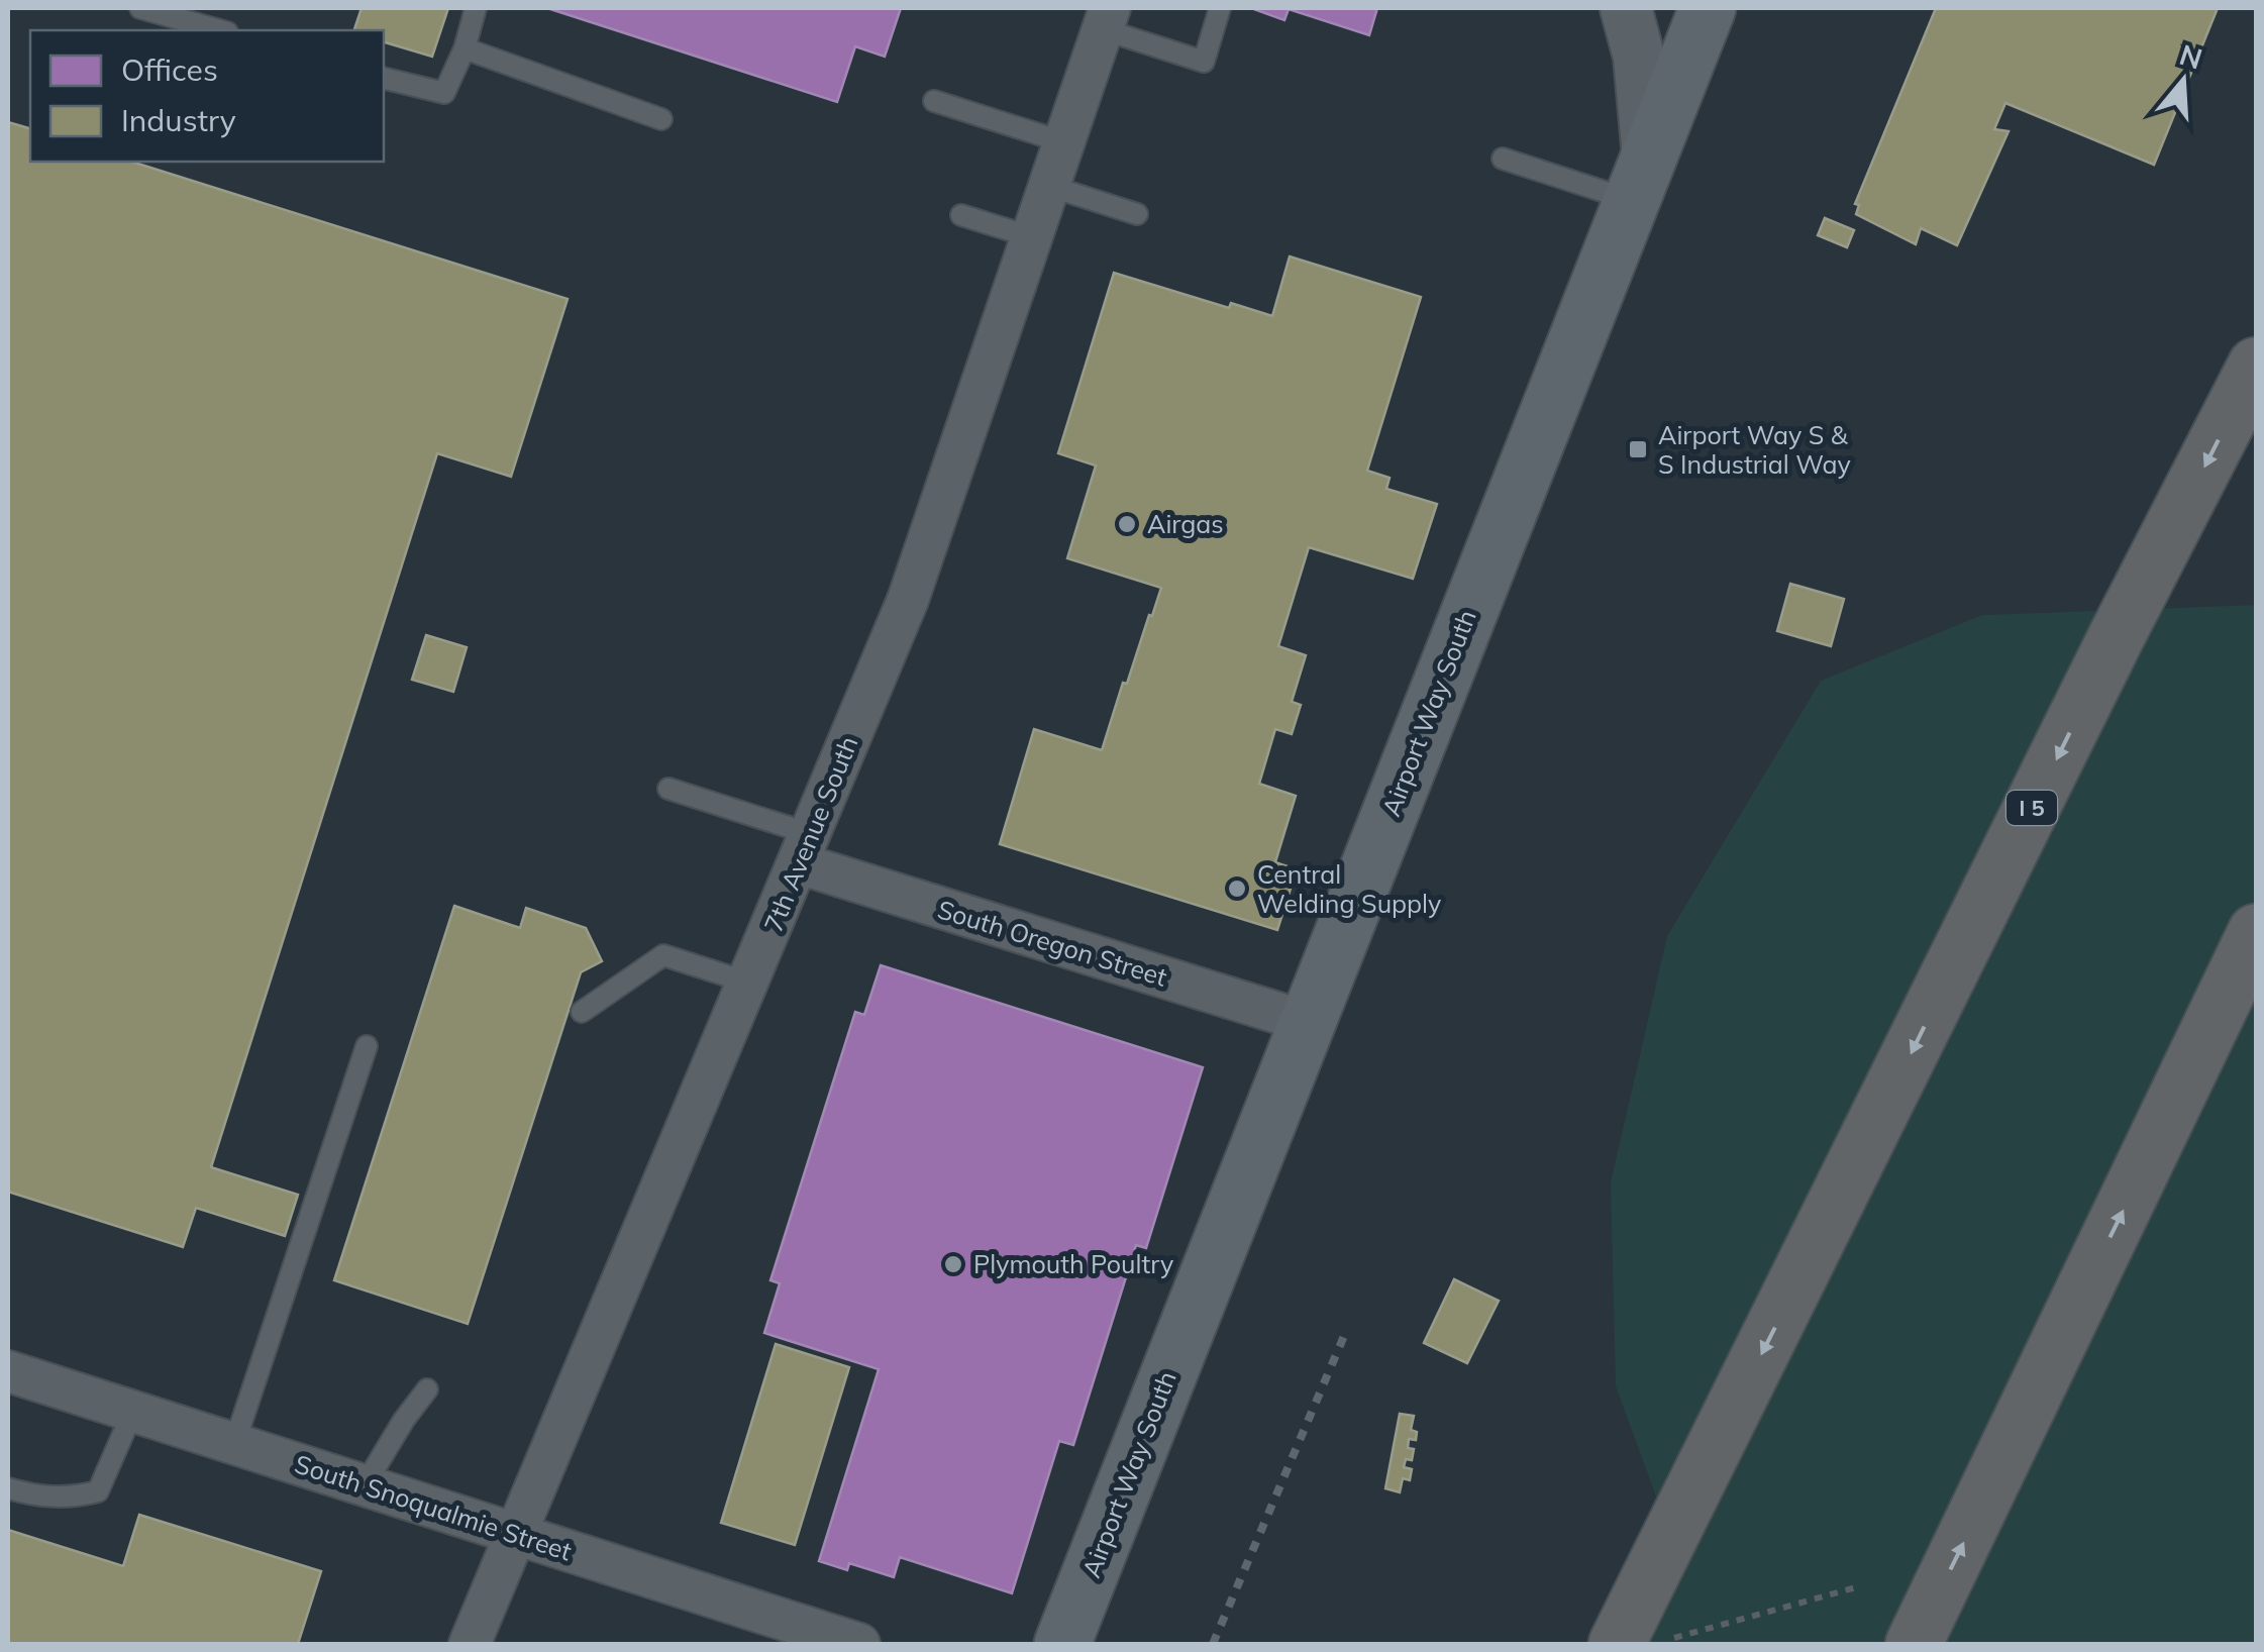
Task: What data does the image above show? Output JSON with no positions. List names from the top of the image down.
{
  "streets": {
    "highway": ["I 5"],
    "main road": ["Airport Way South"],
    "street": ["7th Avenue South", "South Oregon Street", "South Snoqualmie Street"]
  },
  "crossings": [
    ["Airport Way South", "South Oregon Street"],
    ["7th Avenue South", "South Oregon Street"],
    ["7th Avenue South", "South Snoqualmie Street"]
  ],
  "places": {
    "transit": ["Airport Way S & S Industrial Way"],
    "other": ["Airgas", "Central Welding Supply", "Plymouth Poultry"]
  },
  "legend": ["Offices", "Industry"],
  "north": "top"
}
